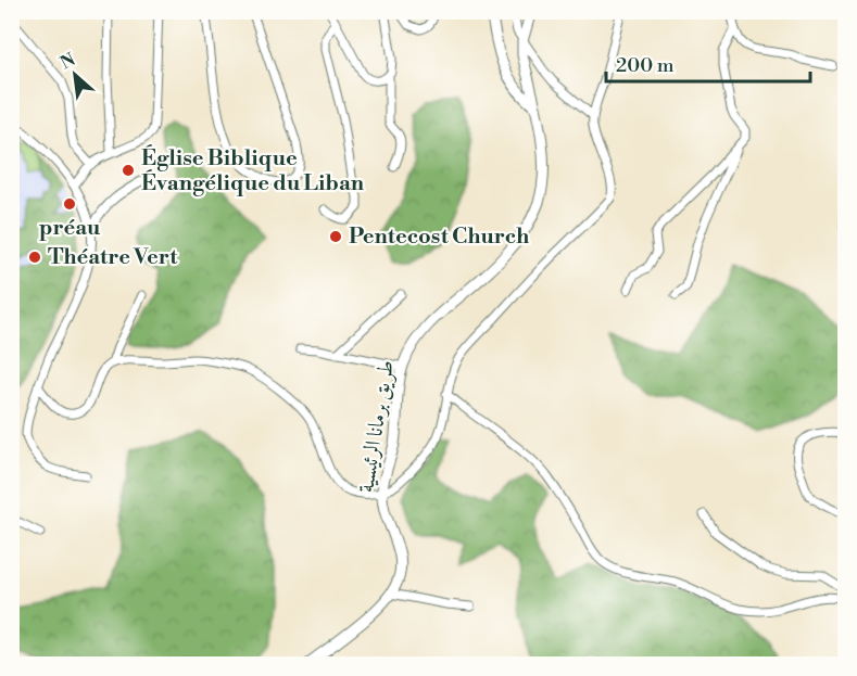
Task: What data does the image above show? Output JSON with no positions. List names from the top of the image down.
{
  "streets": {
    "main road": ["طريق برمانا الرئيسية"]
  },
  "places": [
    "Église Biblique Évangélique du Liban",
    "préau",
    "Pentecost Church",
    "Théatre Vert"
  ],
  "scale_bar": "200 m",
  "north": "top left"
}
